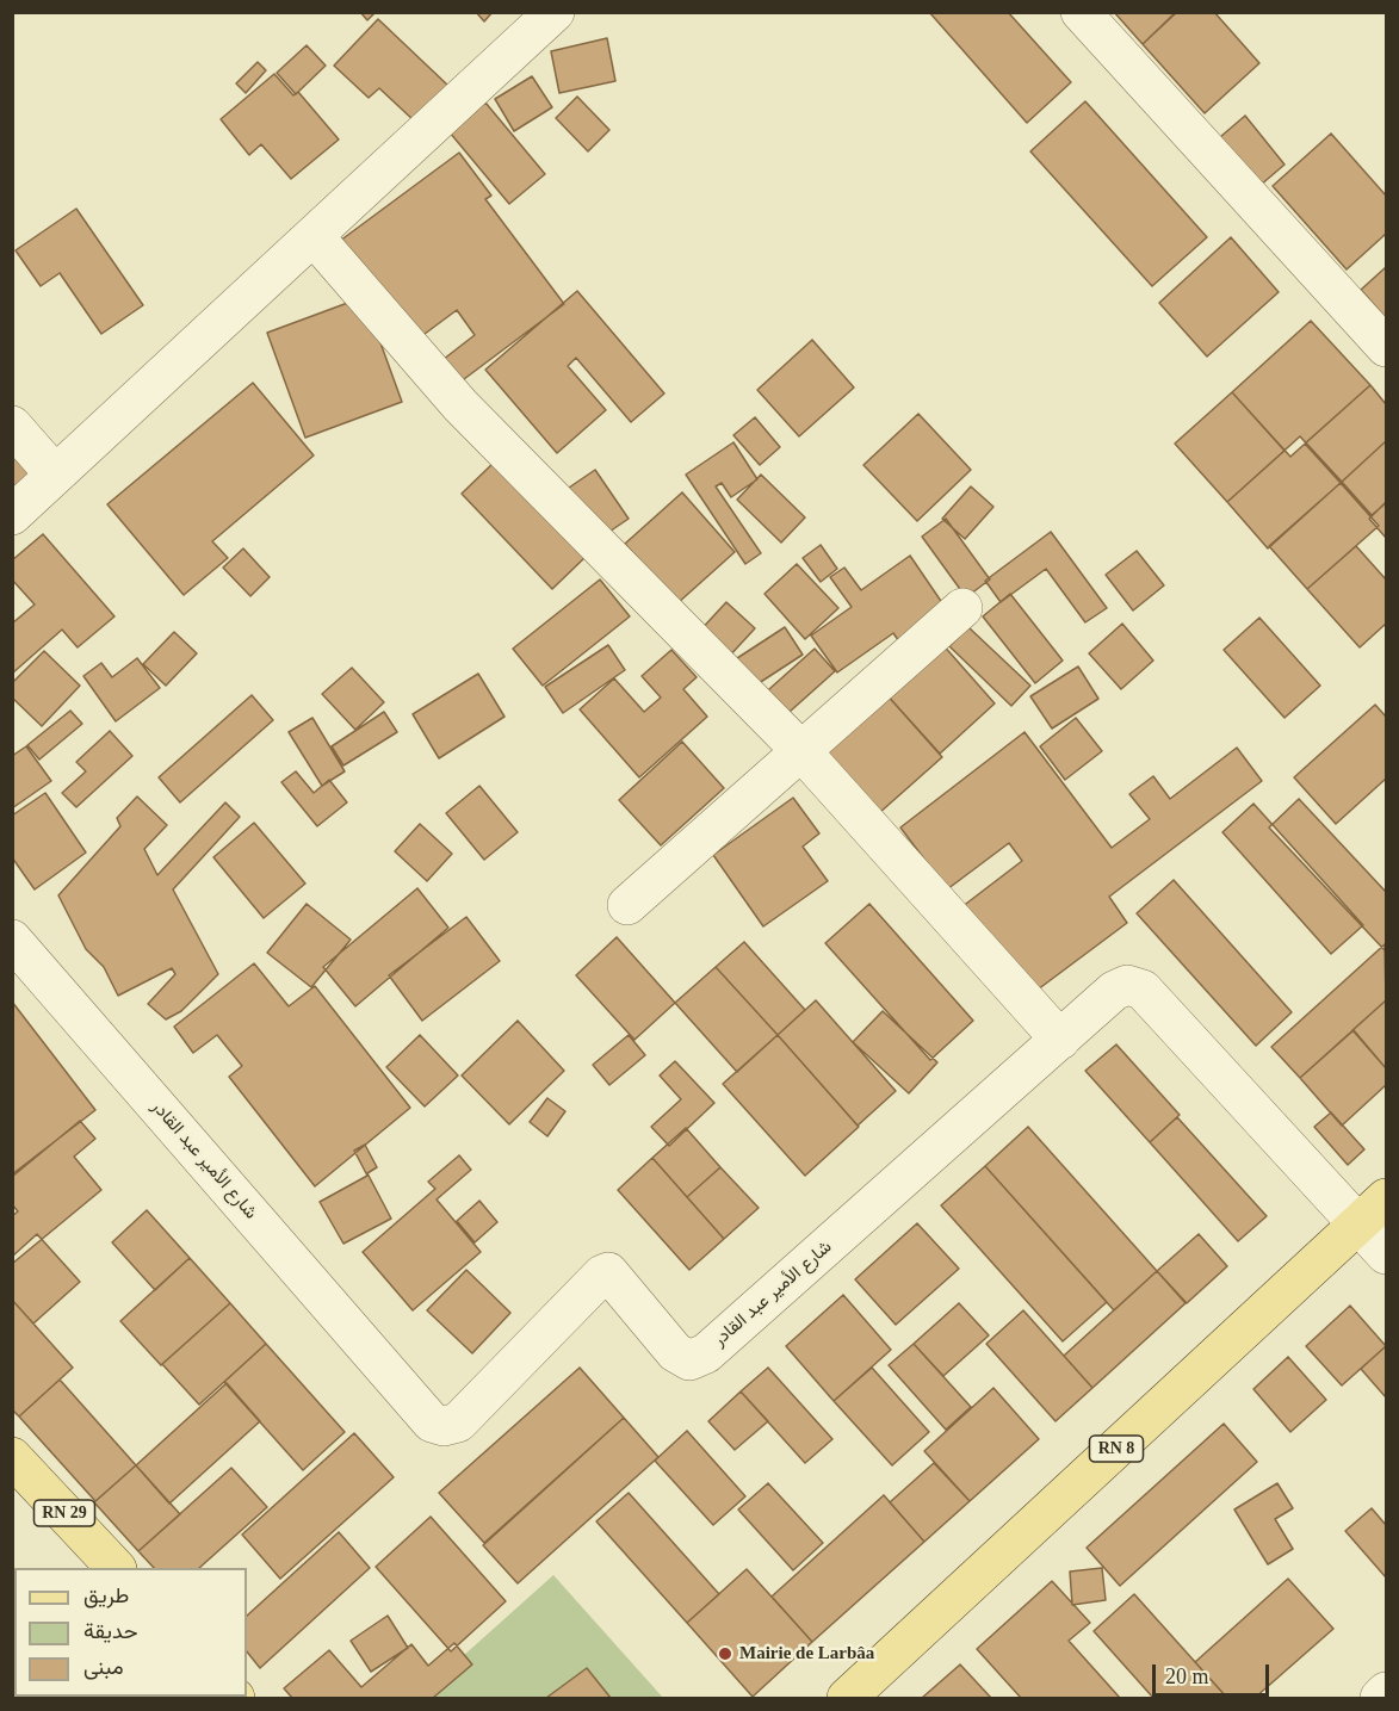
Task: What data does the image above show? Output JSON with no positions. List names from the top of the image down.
{
  "streets": {
    "main road": ["RN 8", "RN 29"],
    "street": ["شارع الأمير عبد القادر"]
  },
  "crossings": [
    ["شارع الأمير عبد القادر", "RN 8"]
  ],
  "places": ["Mairie de Larbâa"],
  "legend": ["طريق", "حديقة", "مبنى"],
  "scale_bar": "20 m"
}
